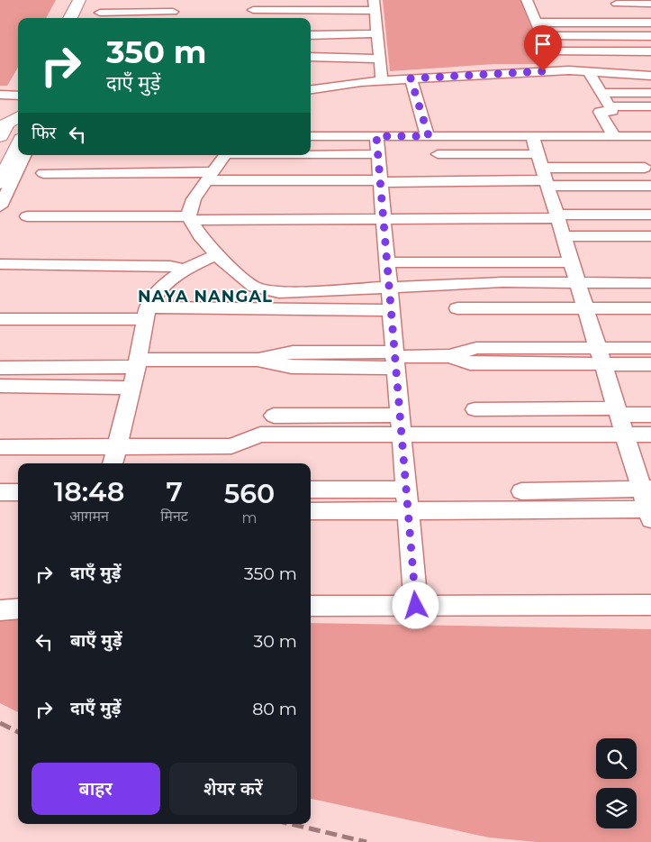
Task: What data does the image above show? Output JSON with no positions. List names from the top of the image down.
{
  "districts": ["NAYA NANGAL"],
  "page": {
    "turn": ["350 m", "दाएँ मुड़ें"],
    "then": "फिर",
    "eta": [
      "18:48",
      "आगमन",
      "7",
      "मिनट",
      "560",
      "m"
    ],
    "list": [
      {
        "name": "दाएँ मुड़ें",
        "value": "350 m"
      },
      {
        "name": "बाएँ मुड़ें",
        "value": "30 m"
      },
      {
        "name": "दाएँ मुड़ें",
        "value": "80 m"
      }
    ],
    "buttons": ["बाहर", "शेयर करें"]
  }
}
